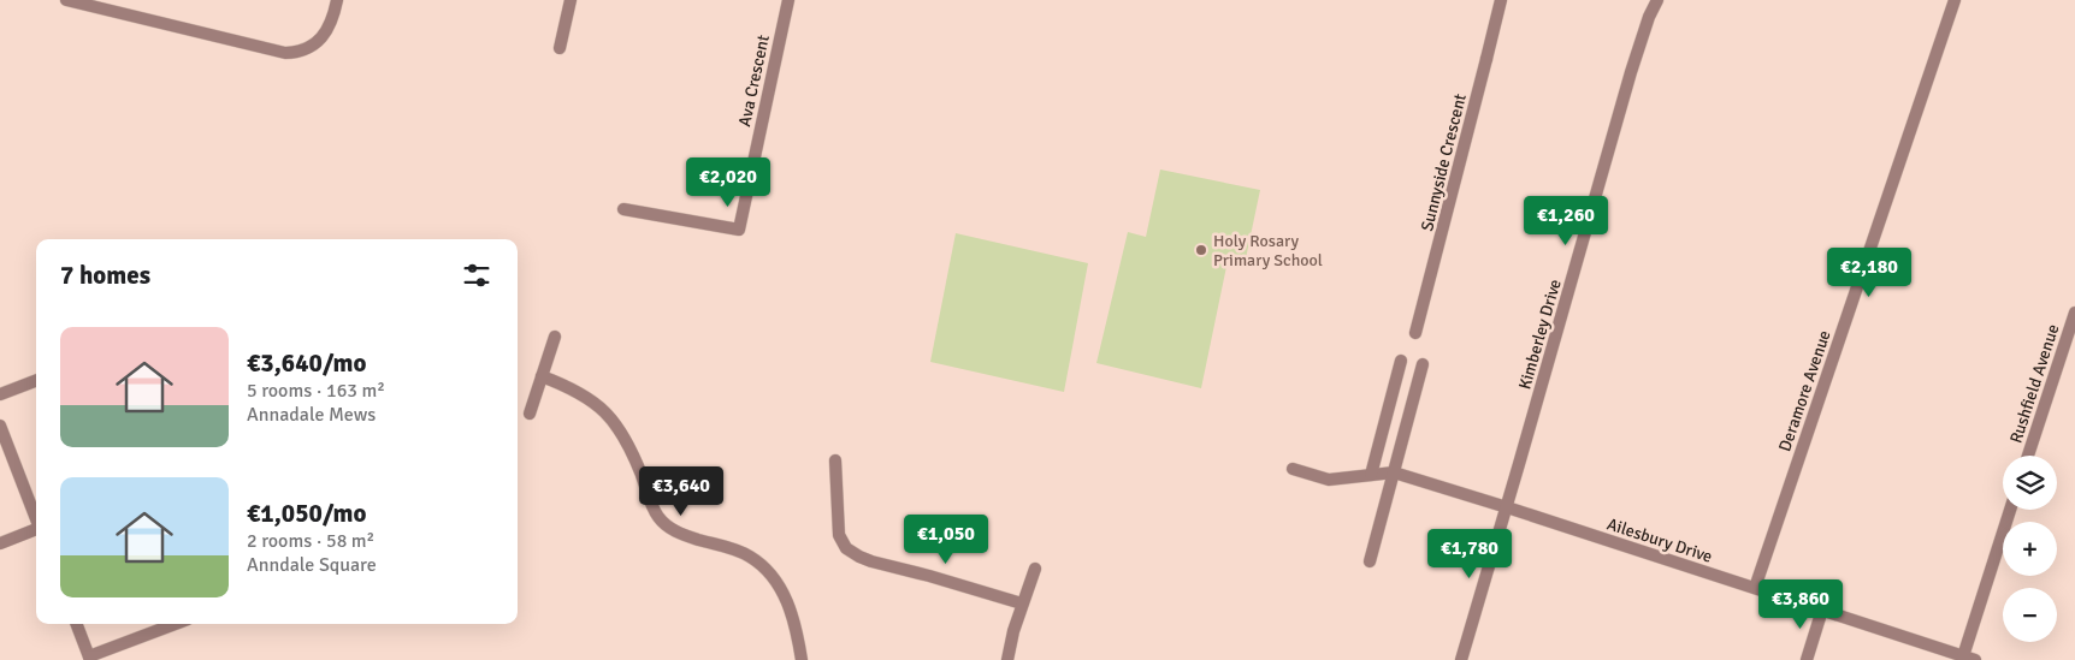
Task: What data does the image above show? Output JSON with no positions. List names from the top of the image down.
{
  "streets": {
    "street": [
      "Ava Crescent",
      "Sunnyside Crescent",
      "Kimberley Drive",
      "Rushfield Avenue",
      "Deramore Avenue",
      "Ailesbury Drive"
    ]
  },
  "crossings": [
    ["Kimberley Drive", "Ailesbury Drive"],
    ["Deramore Avenue", "Ailesbury Drive"]
  ],
  "places": ["Holy Rosary Primary School"],
  "page": {
    "price": [
      "€2,020",
      "€1,260",
      "€2,180",
      "€3,640",
      "€1,050",
      "€1,780",
      "€3,860"
    ],
    "heading": "7 homes",
    "list": [
      {
        "name": "€3,640/mo",
        "note": "5 rooms · 163 m² · Annadale Mews"
      },
      {
        "name": "€1,050/mo",
        "note": "2 rooms · 58 m² · Anndale Square"
      }
    ],
    "map_buttons": ["+", "−"]
  }
}
